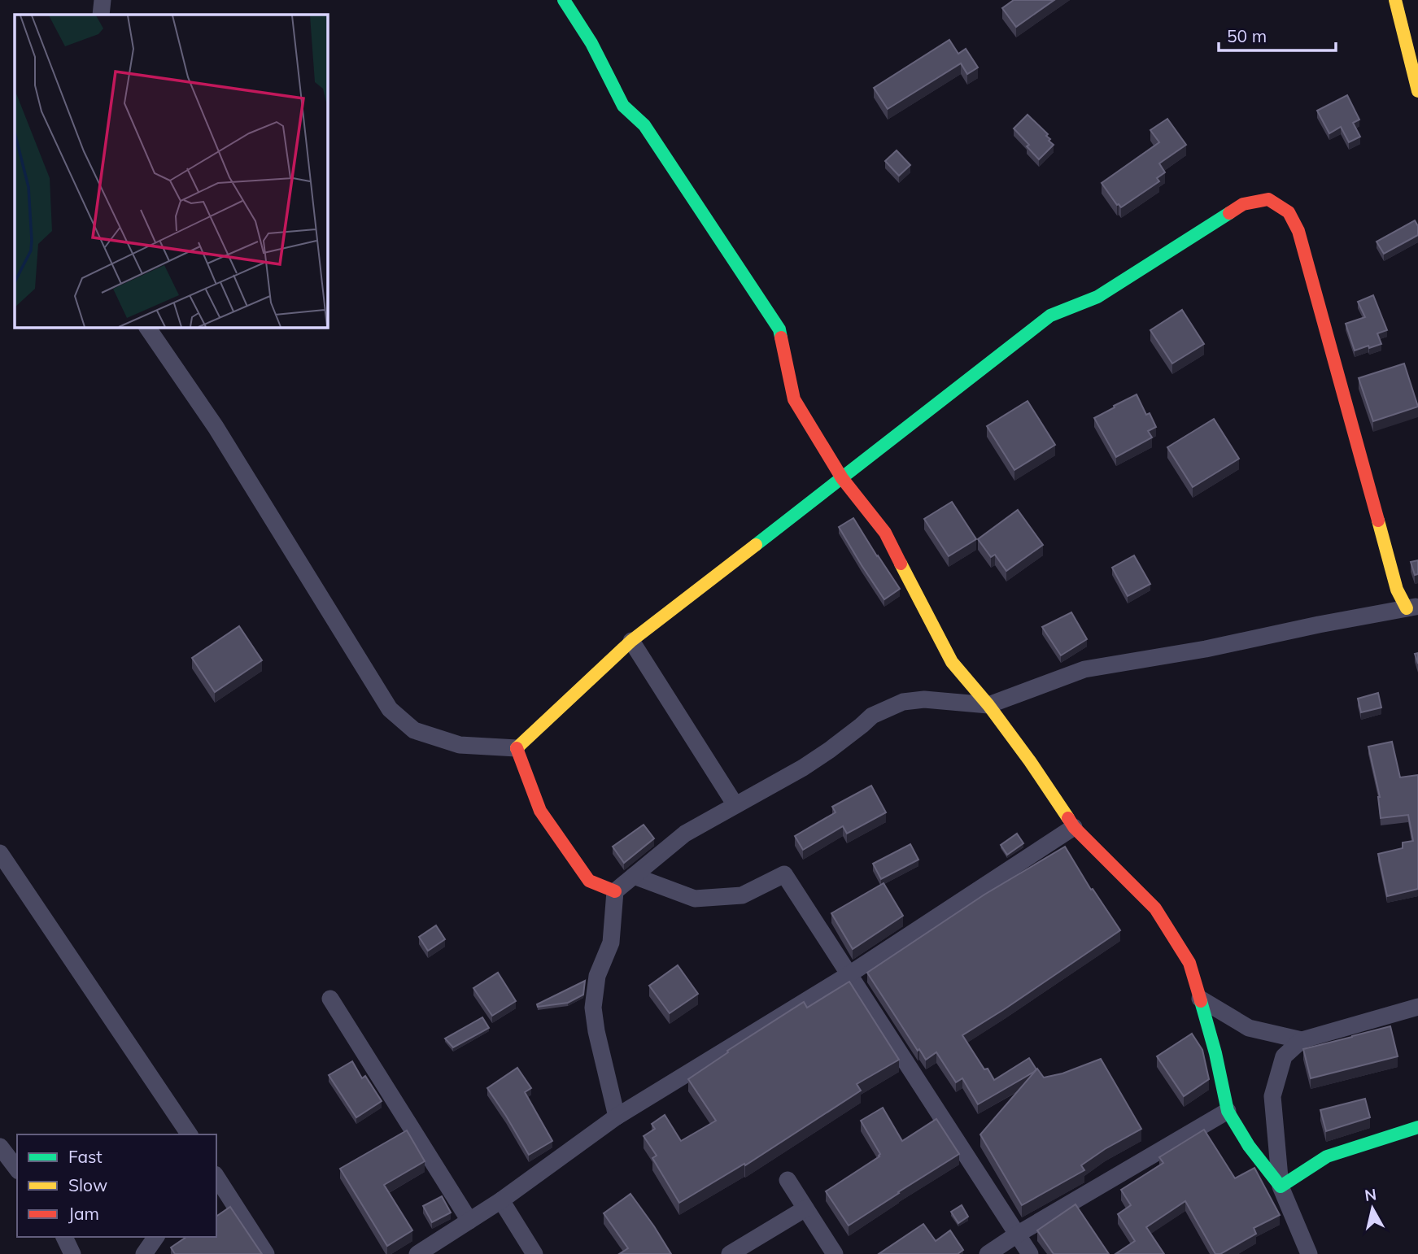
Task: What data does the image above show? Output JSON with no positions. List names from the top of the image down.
{
  "legend": ["Fast", "Slow", "Jam"],
  "scale_bar": "50 m",
  "north": "top"
}
